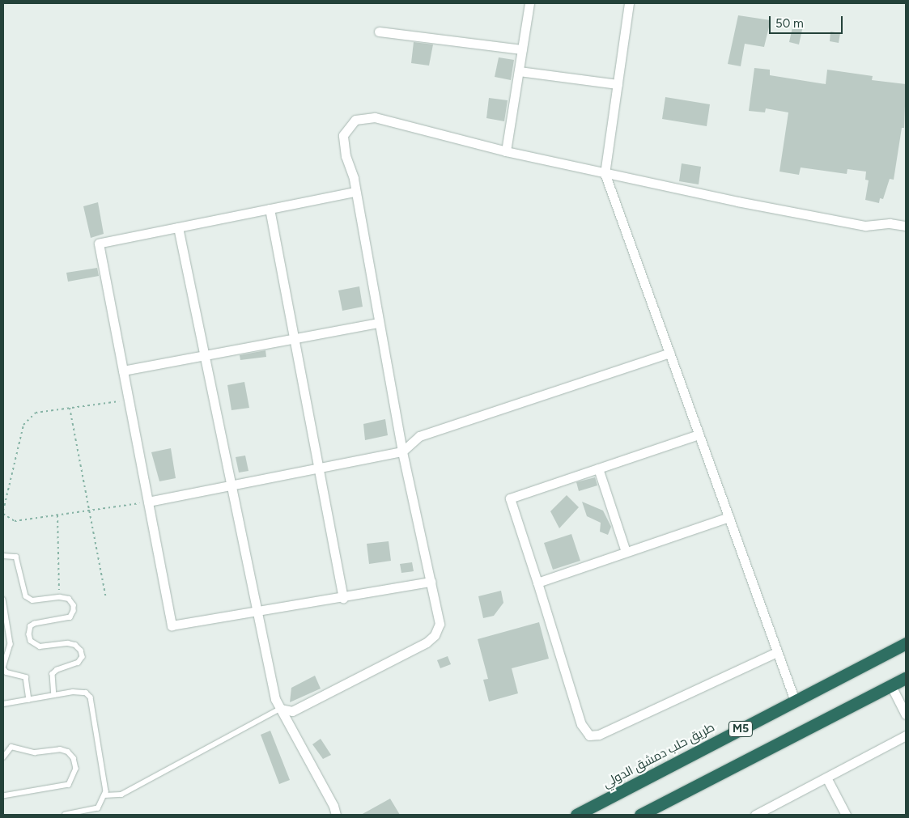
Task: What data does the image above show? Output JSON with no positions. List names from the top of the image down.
{
  "streets": {
    "highway": ["M5", "طريق حلب دمشق الدولي"]
  },
  "scale_bar": "50 m"
}
